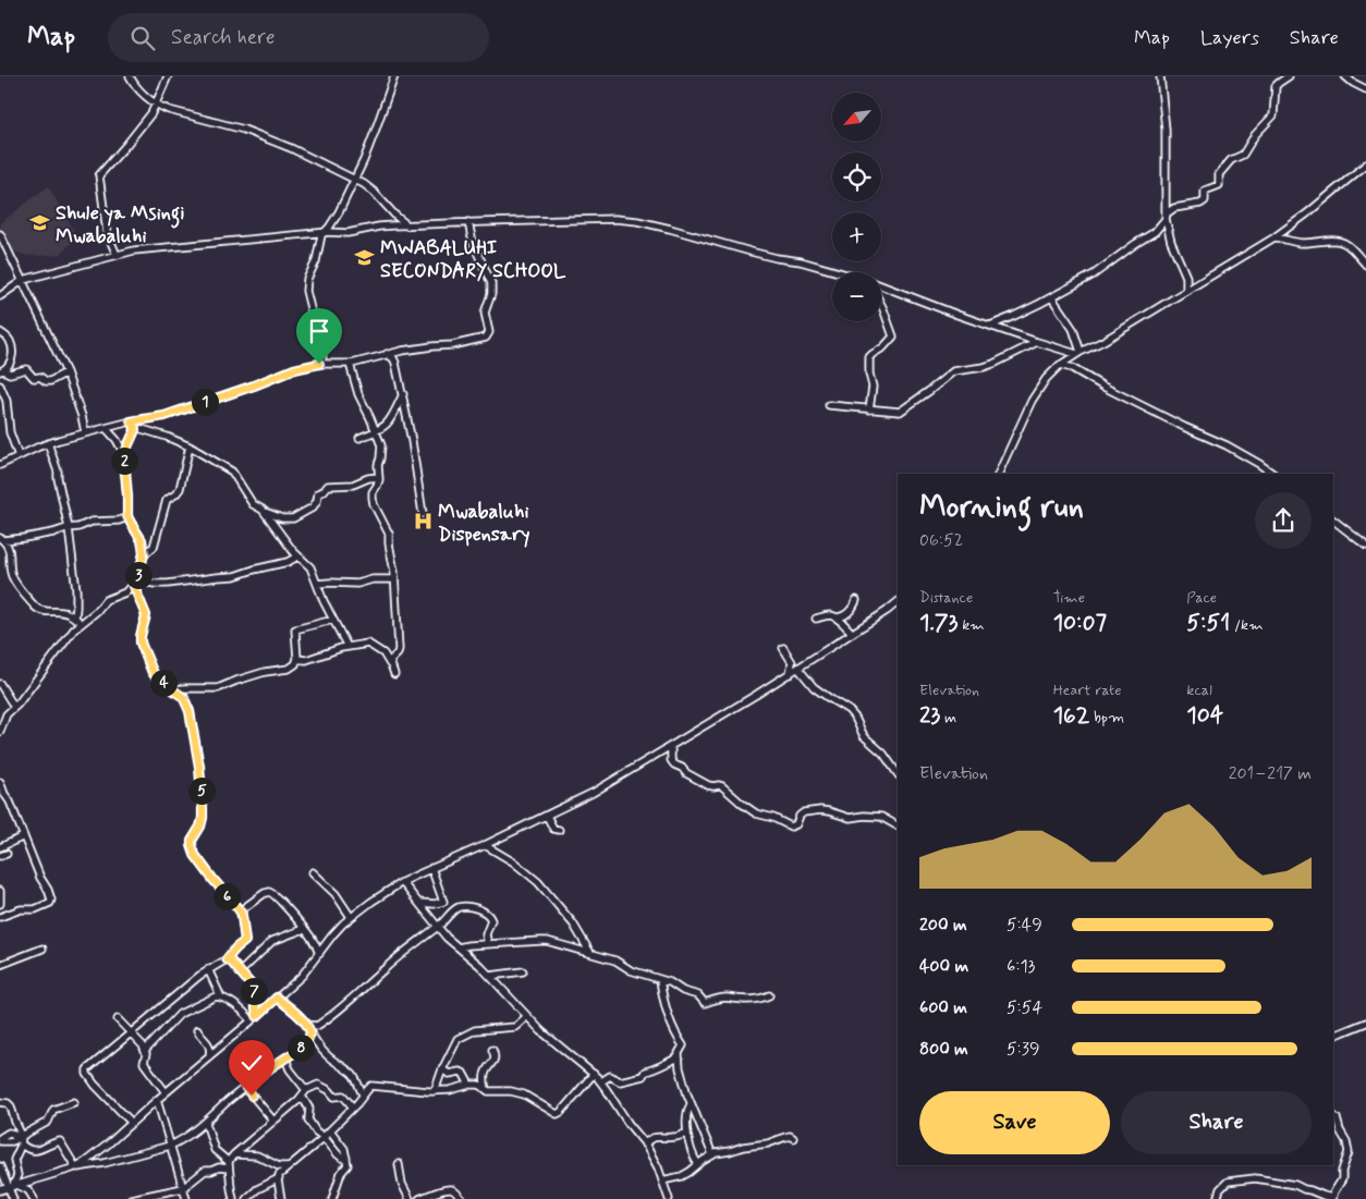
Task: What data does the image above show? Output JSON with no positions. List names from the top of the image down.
{
  "places": {
    "school or university": ["Shule ya Msingi Mwabaluhi", "MWABALUHI SECONDARY SCHOOL"],
    "hospital": ["Mwabaluhi Dispensary"]
  },
  "north": "bottom left",
  "page": {
    "header": "Map",
    "search": "Search here",
    "nav": ["Map", "Layers", "Share"],
    "map_buttons": ["+", "−"],
    "pins": [
      "1",
      "2",
      "3",
      "4",
      "5",
      "6",
      "7",
      "8"
    ],
    "heading": ["Morning run", "06:52"],
    "stats": [
      ["Distance", "1.73 km"],
      ["Time", "10:07"],
      ["Pace", "5:51 /km"],
      ["Elevation", "23 m"],
      ["Heart rate", "162 bpm"],
      ["kcal", "104"]
    ],
    "chart": ["Elevation", "201–217 m"],
    "list": [
      {
        "name": "200 m",
        "note": "5:49"
      },
      {
        "name": "400 m",
        "note": "6:13"
      },
      {
        "name": "600 m",
        "note": "5:54"
      },
      {
        "name": "800 m",
        "note": "5:39"
      }
    ],
    "buttons": ["Save", "Share"]
  }
}
